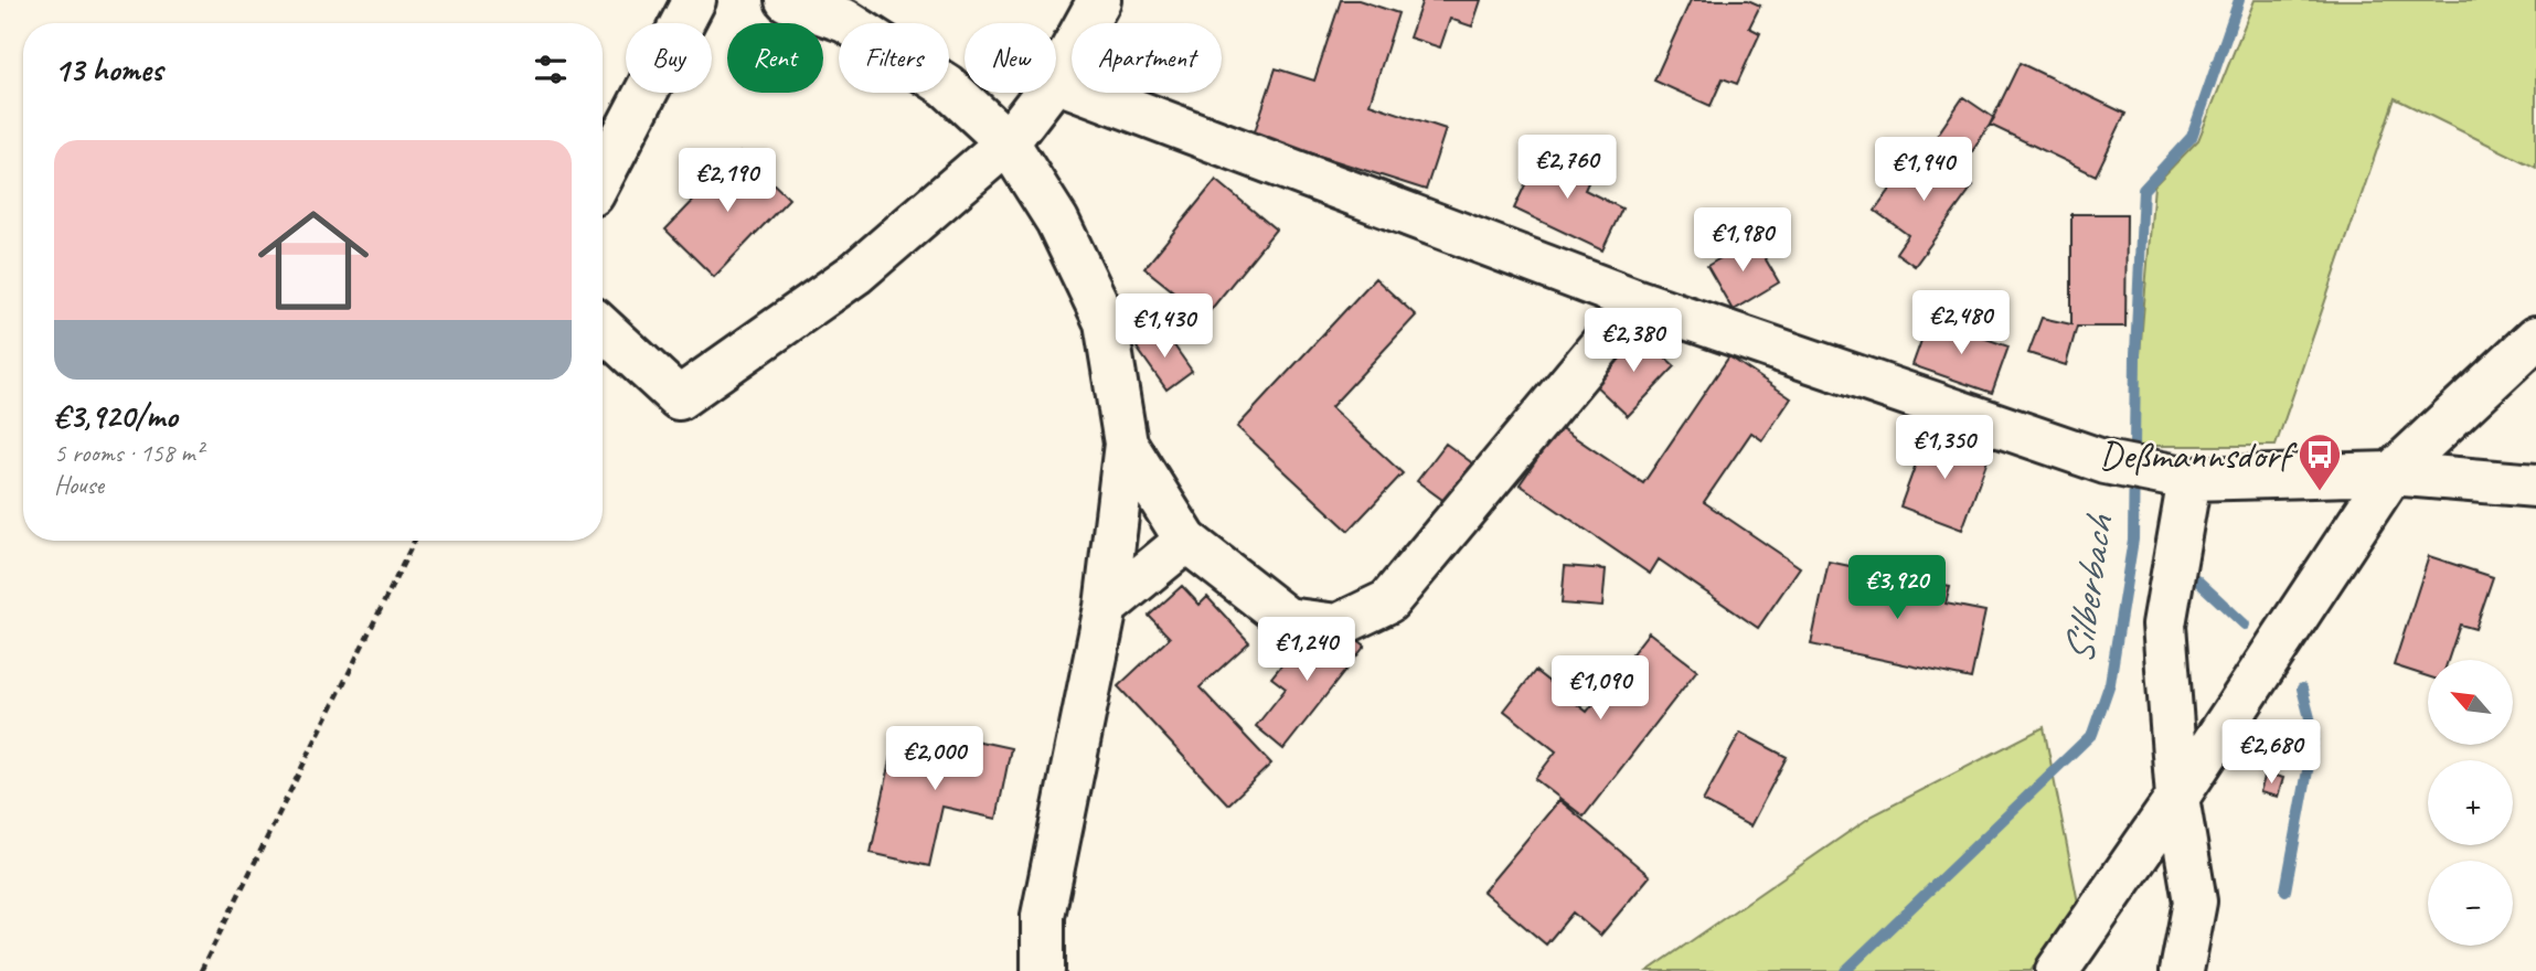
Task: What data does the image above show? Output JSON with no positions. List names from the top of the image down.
{
  "water": ["Silberbach"],
  "places": {
    "bus stop": ["Deßmannsdorf"]
  },
  "north": "top left",
  "page": {
    "chip": [
      "Buy",
      "Rent",
      "Filters",
      "New",
      "Apartment"
    ],
    "heading": "13 homes",
    "list": [
      {
        "name": "€3,920/mo",
        "note": "5 rooms · 158 m² · House"
      }
    ],
    "price": [
      "€2,760",
      "€1,940",
      "€2,190",
      "€1,980",
      "€2,480",
      "€1,430",
      "€2,380",
      "€1,350",
      "€3,920",
      "€1,240",
      "€1,090",
      "€2,680",
      "€2,000"
    ],
    "map_buttons": ["+", "−"]
  }
}
